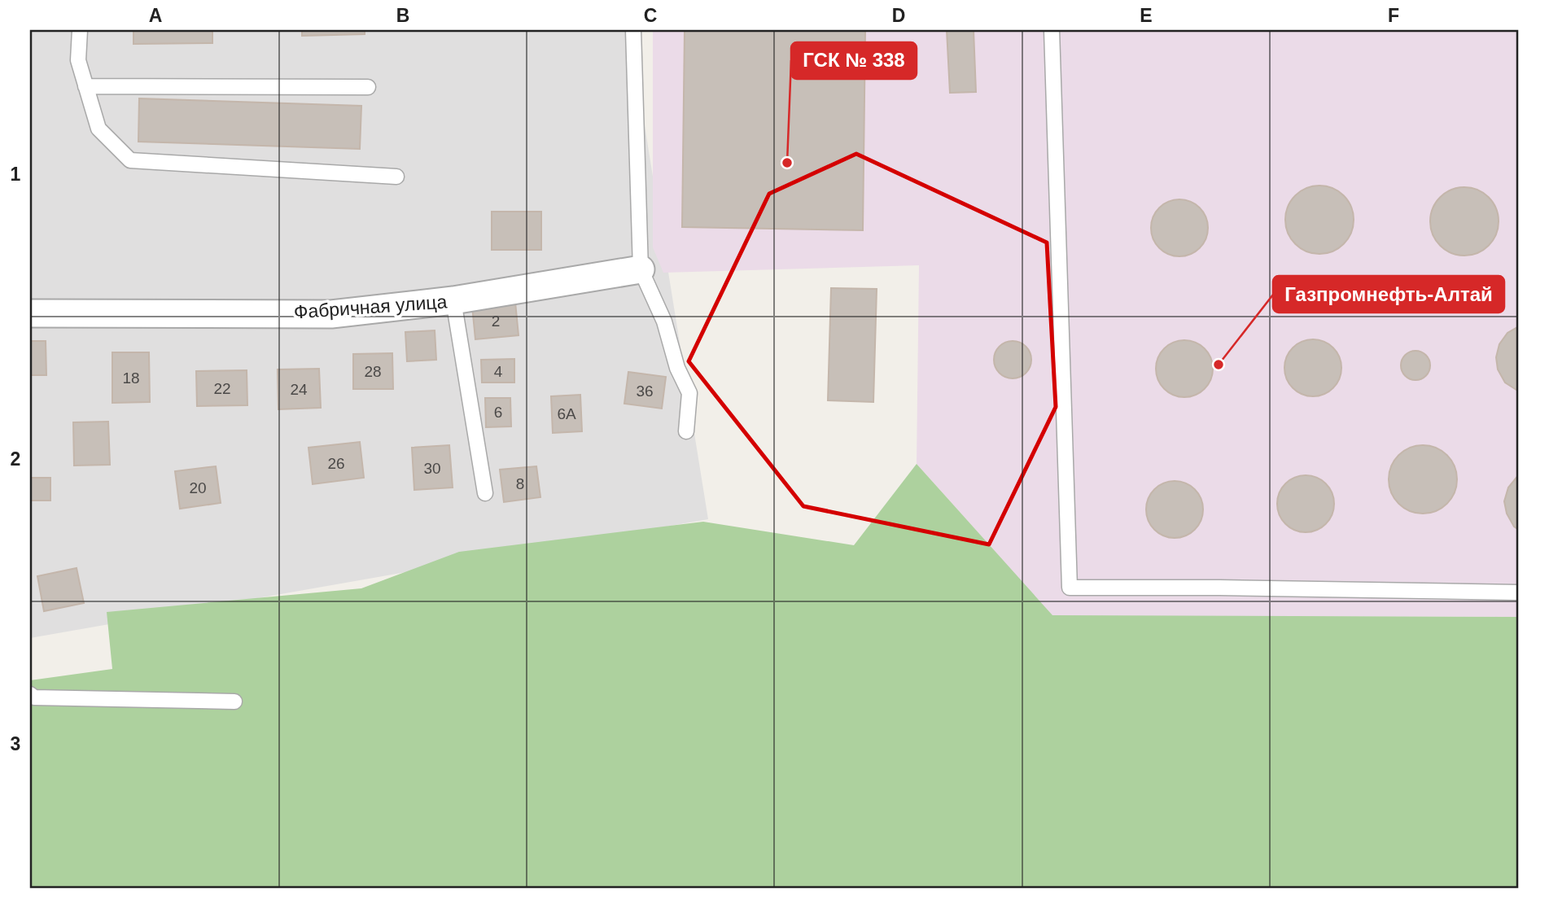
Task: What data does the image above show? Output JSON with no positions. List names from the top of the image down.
{
  "streets": {
    "street": ["Фабричная улица"]
  },
  "places": ["ГСК № 338", "Газпромнефть-Алтай"],
  "house_numbers": [
    "2",
    "28",
    "4",
    "18",
    "22",
    "24",
    "36",
    "6",
    "6А",
    "26",
    "30",
    "8",
    "20"
  ],
  "grid": {
    "columns": [
      "A",
      "B",
      "C",
      "D",
      "E",
      "F"
    ],
    "rows": ["1", "2", "3"]
  }
}
